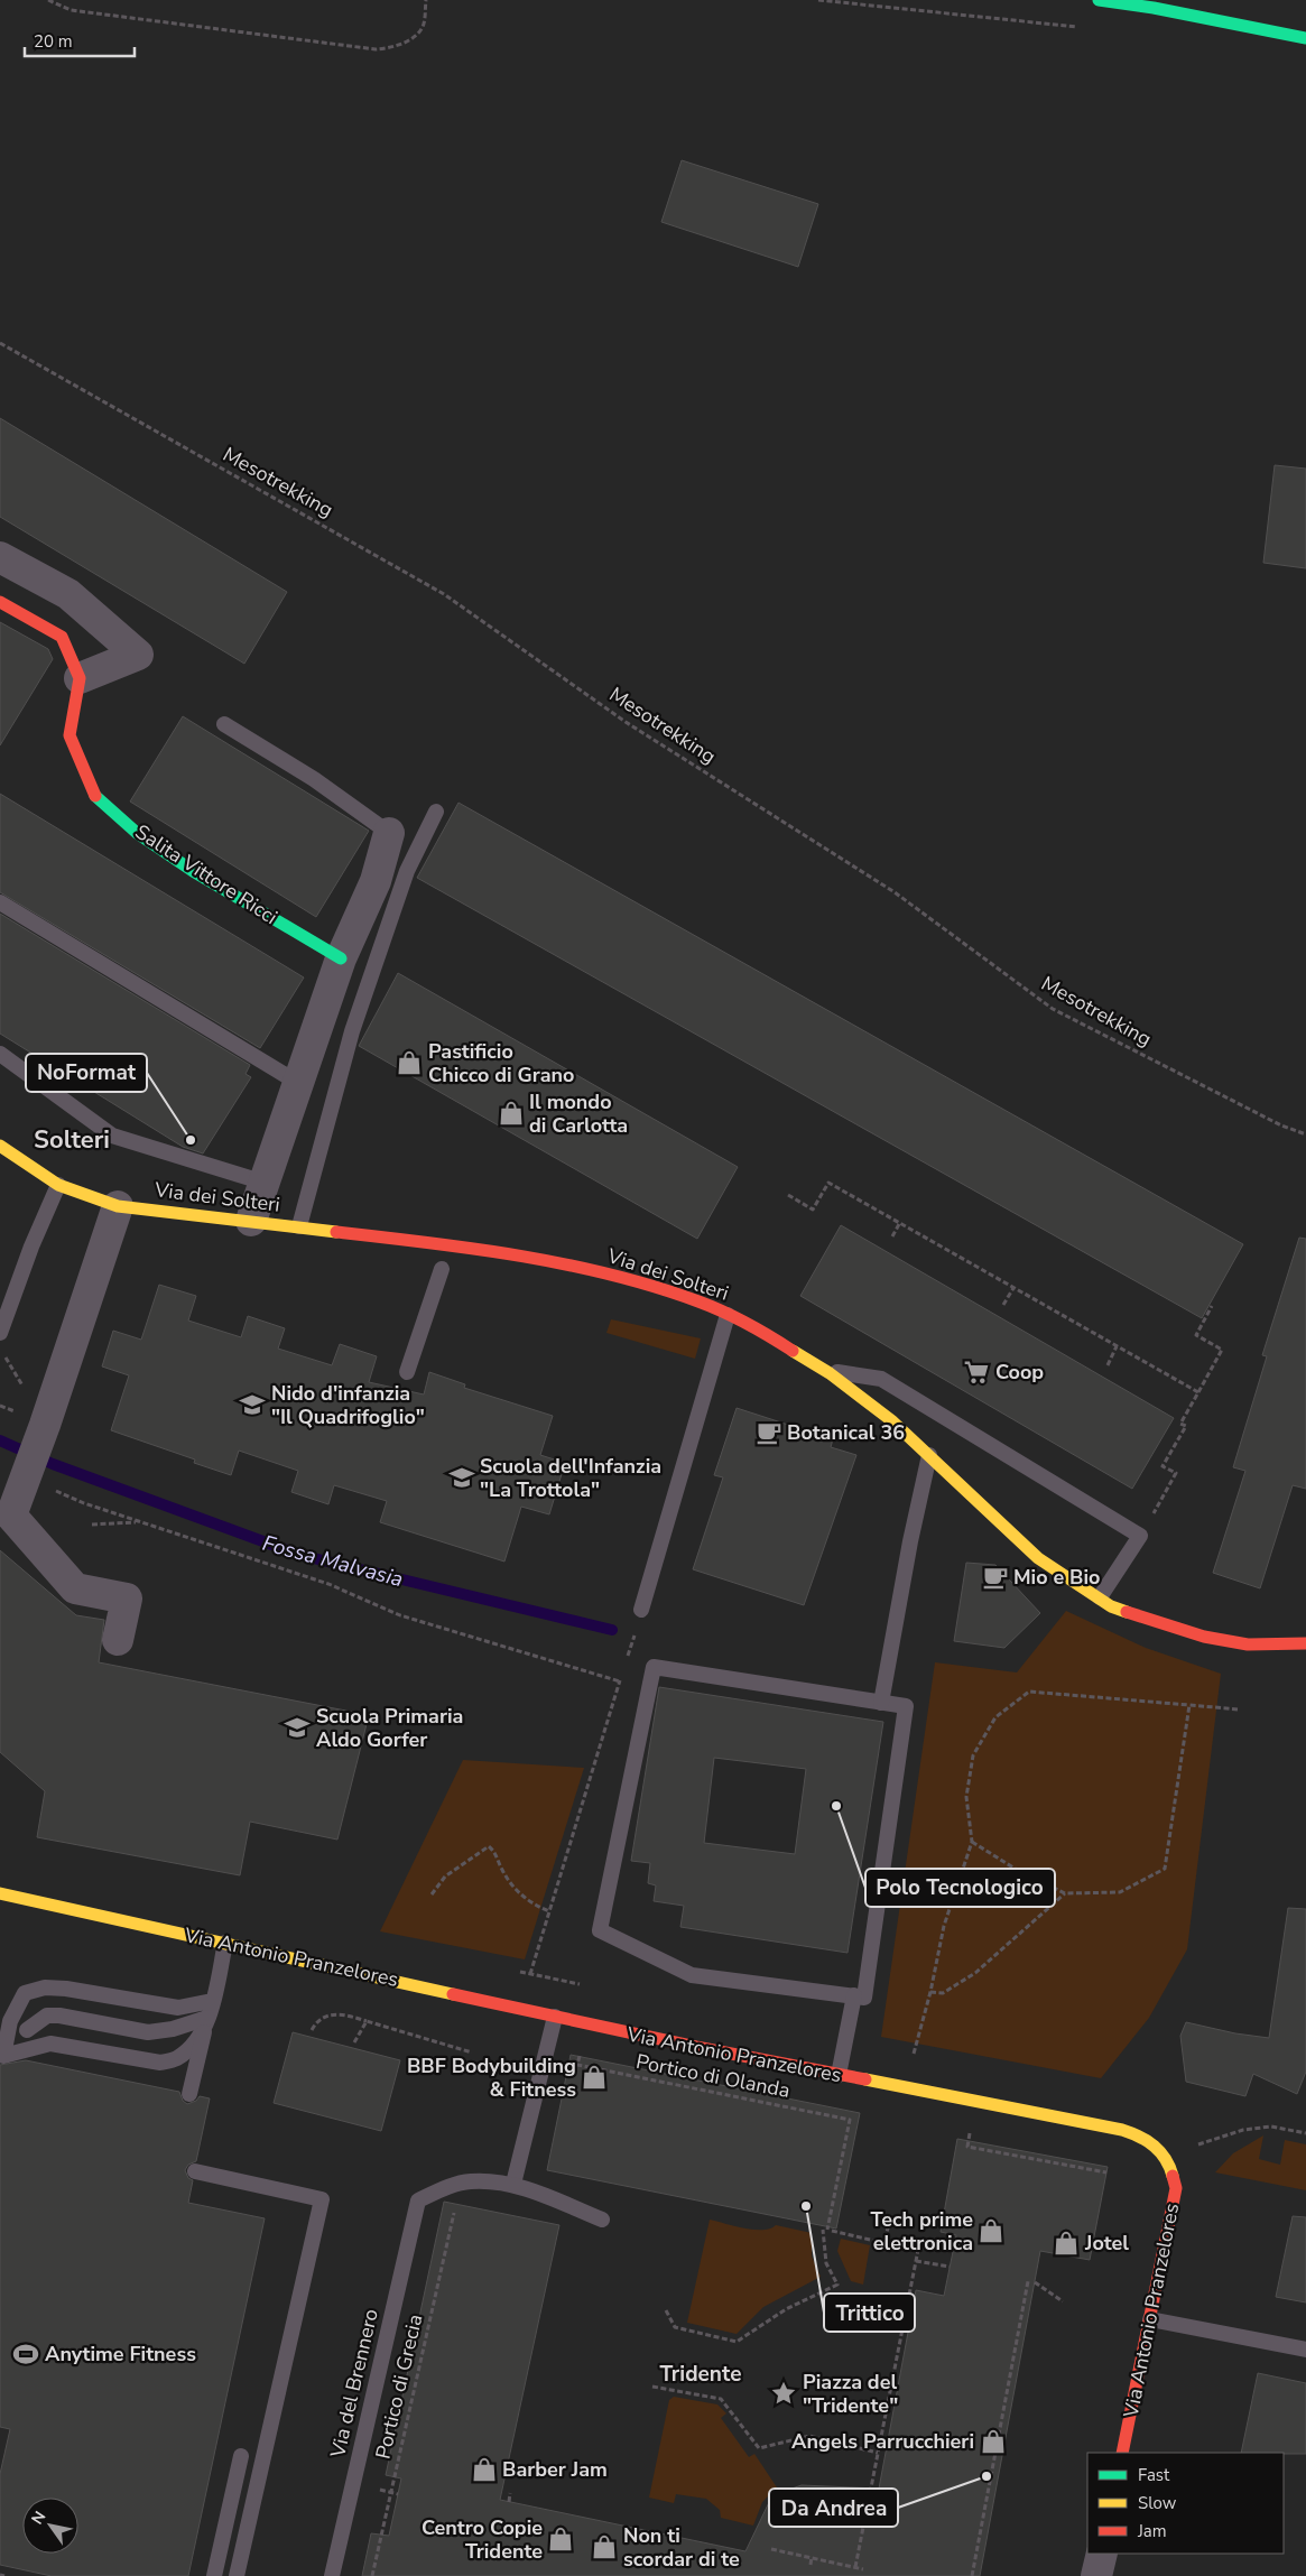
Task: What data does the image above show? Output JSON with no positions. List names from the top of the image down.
{
  "streets": {
    "street": ["Salita Vittore Ricci", "Via dei Solteri", "Via Antonio Pranzelores"],
    "lane": ["Via del Brennero"],
    "path": ["Mesotrekking", "Portico di Olanda", "Portico di Grecia"]
  },
  "districts": ["Solteri", "Tridente"],
  "water": ["Fossa Malvasia"],
  "places": {
    "shop": [
      "Pastificio Chicco di Grano",
      "Il mondo di Carlotta",
      "BBF Bodybuilding & Fitness",
      "Tech prime elettronica",
      "Jotel",
      "Angels Parrucchieri",
      "Barber Jam",
      "Centro Copie Tridente",
      "Non ti scordar di te"
    ],
    "other": [
      "NoFormat",
      "Polo Tecnologico",
      "Trittico",
      "Da Andrea"
    ],
    "supermarket": ["Coop"],
    "school or university": ["Nido d'infanzia \"Il Quadrifoglio\"", "Scuola dell'Infanzia \"La Trottola\"", "Scuola Primaria Aldo Gorfer"],
    "cafe": ["Botanical 36", "Mio e Bio"],
    "sports": ["Anytime Fitness"],
    "place": ["Piazza del \"Tridente\""]
  },
  "legend": ["Fast", "Slow", "Jam"],
  "scale_bar": "20 m",
  "north": "top left"
}
